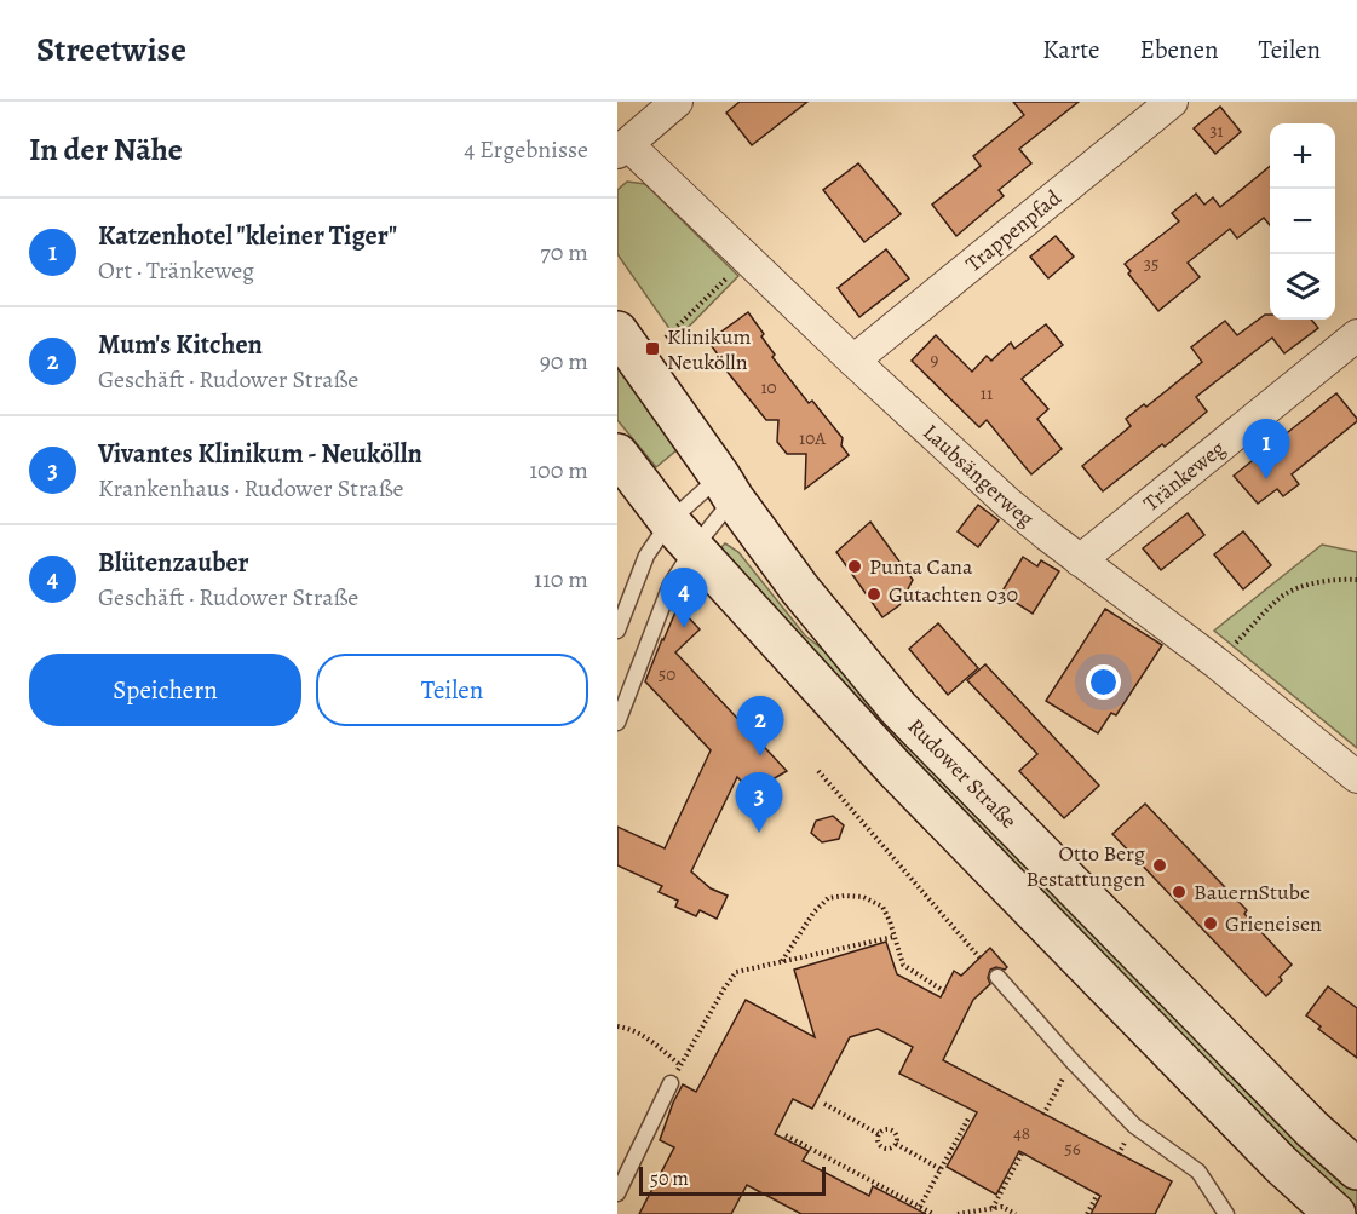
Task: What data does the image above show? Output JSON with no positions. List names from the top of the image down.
{
  "streets": {
    "main road": ["Rudower Straße"],
    "street": ["Trappenpfad", "Laubsängerweg", "Tränkeweg"]
  },
  "crossings": [
    ["Trappenpfad", "Laubsängerweg"],
    ["Laubsängerweg", "Tränkeweg"]
  ],
  "places": {
    "transit": ["Klinikum Neukölln"],
    "other": [
      "Punta Cana",
      "Gutachten 030",
      "Otto Berg Bestattungen",
      "BauernStube",
      "Grieneisen"
    ]
  },
  "house_numbers": [
    "31",
    "35",
    "9",
    "10",
    "11",
    "10A",
    "50",
    "48",
    "56"
  ],
  "scale_bar": "50 m",
  "page": {
    "header": "Streetwise",
    "nav": ["Karte", "Ebenen", "Teilen"],
    "heading": ["In der Nähe", "4 Ergebnisse"],
    "map_buttons": ["+", "−"],
    "list": [
      {
        "mark": "1",
        "name": "Katzenhotel \"kleiner Tiger\"",
        "note": "Ort · Tränkeweg",
        "value": "70 m"
      },
      {
        "mark": "2",
        "name": "Mum's Kitchen",
        "note": "Geschäft · Rudower Straße",
        "value": "90 m"
      },
      {
        "mark": "3",
        "name": "Vivantes Klinikum - Neukölln",
        "note": "Krankenhaus · Rudower Straße",
        "value": "100 m"
      },
      {
        "mark": "4",
        "name": "Blütenzauber",
        "note": "Geschäft · Rudower Straße",
        "value": "110 m"
      }
    ],
    "pins": [
      "1",
      "4",
      "2",
      "3"
    ],
    "buttons": ["Speichern", "Teilen"],
    "scale": "50 m"
  }
}
